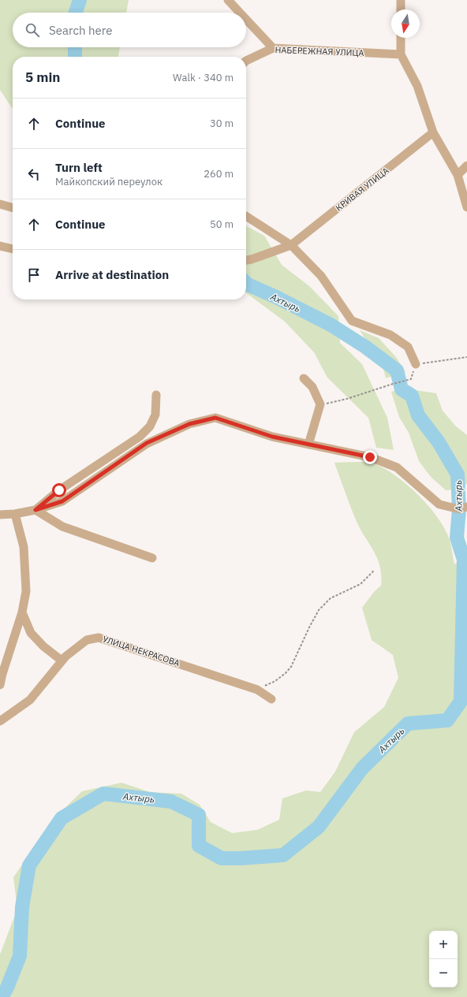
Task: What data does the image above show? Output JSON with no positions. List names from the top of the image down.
{
  "streets": {
    "street": ["НАБЕРЕЖНАЯ УЛИЦА", "КРИВАЯ УЛИЦА", "УЛИЦА НЕКРАСОВА"]
  },
  "water": ["Ахтырь"],
  "north": "bottom",
  "page": {
    "search": "Search here",
    "heading": ["5 min", "Walk · 340 m"],
    "list": [
      ["Continue", "30 m"],
      ["Turn left", "Майкопский переулок", "260 m"],
      ["Continue", "50 m"],
      "Arrive at destination"
    ],
    "map_buttons": ["+", "−"]
  }
}
